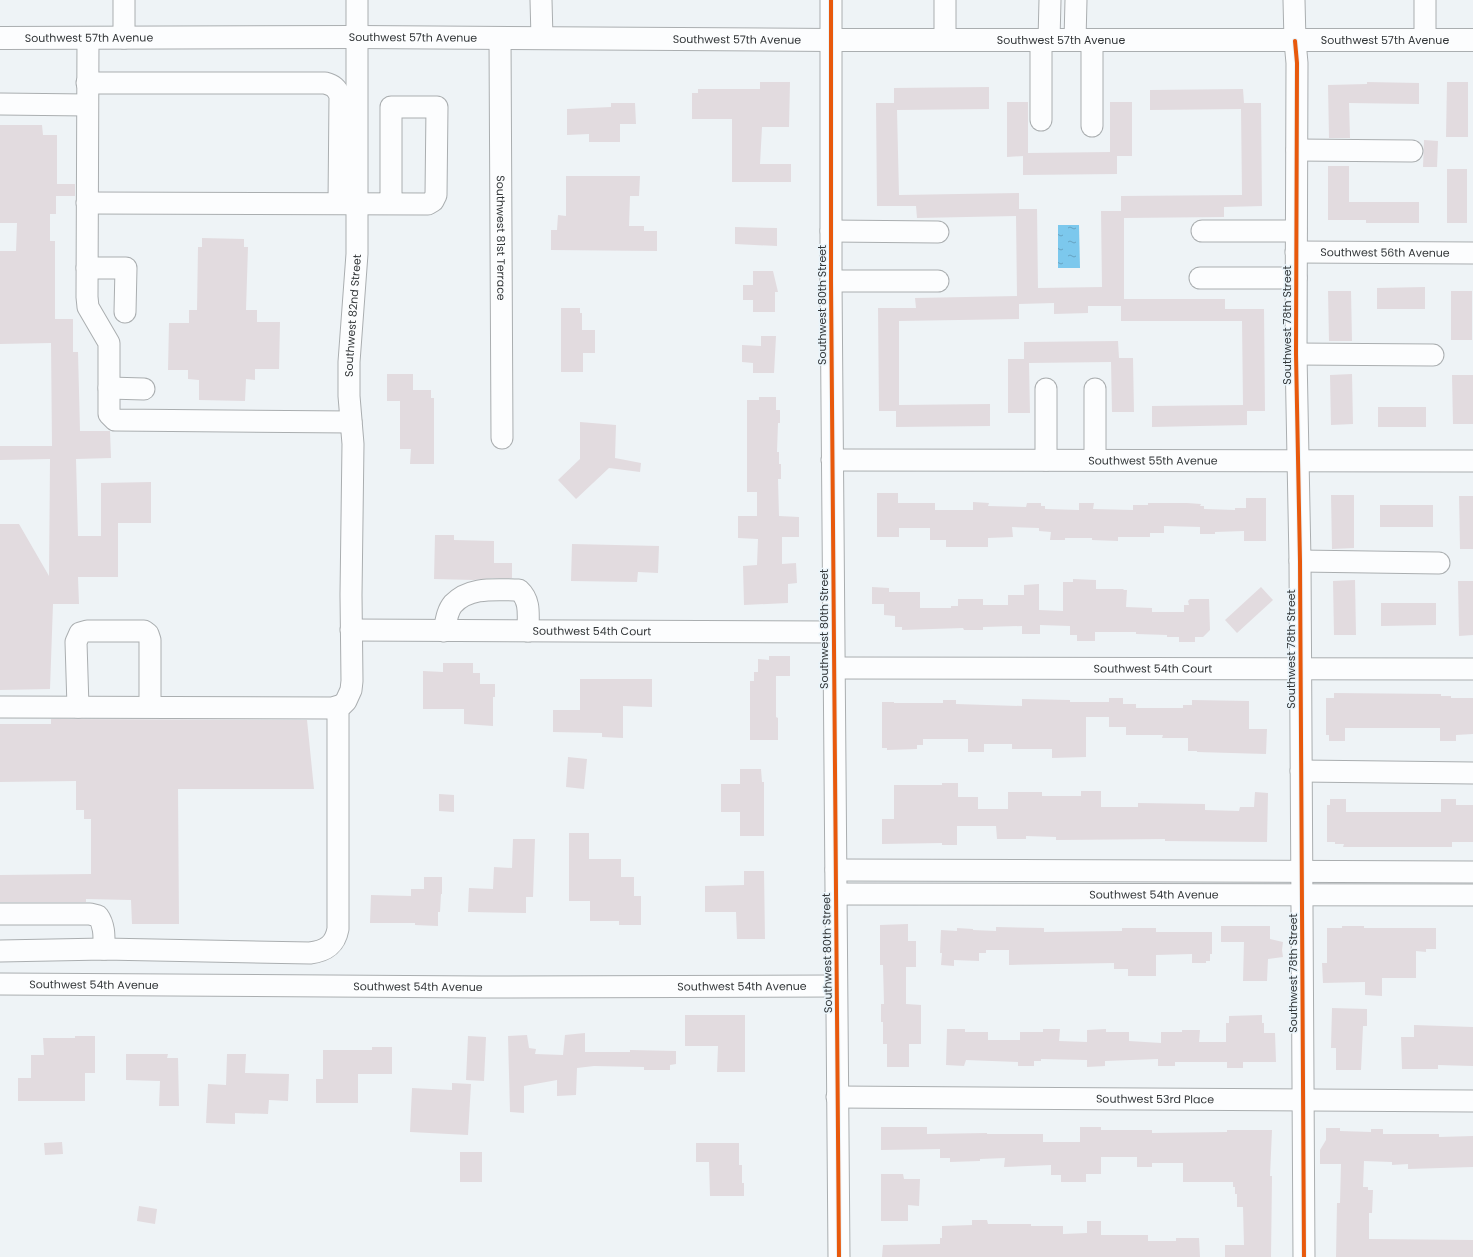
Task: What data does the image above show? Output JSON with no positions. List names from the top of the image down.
{
  "streets": {
    "main road": ["Southwest 57th Avenue"],
    "street": [
      "Southwest 81st Terrace",
      "Southwest 56th Avenue",
      "Southwest 80th Street",
      "Southwest 82nd Street",
      "Southwest 78th Street",
      "Southwest 55th Avenue",
      "Southwest 54th Court",
      "Southwest 54th Avenue",
      "Southwest 53rd Place"
    ]
  },
  "crossings": [
    ["Southwest 57th Avenue", "Southwest 81st Terrace"],
    ["Southwest 57th Avenue", "Southwest 80th Street"],
    ["Southwest 57th Avenue", "Southwest 82nd Street"],
    ["Southwest 57th Avenue", "Southwest 78th Street"],
    ["Southwest 56th Avenue", "Southwest 78th Street"],
    ["Southwest 80th Street", "Southwest 55th Avenue"],
    ["Southwest 80th Street", "Southwest 54th Court"],
    ["Southwest 80th Street", "Southwest 54th Avenue"],
    ["Southwest 80th Street", "Southwest 53rd Place"],
    ["Southwest 82nd Street", "Southwest 54th Court"],
    ["Southwest 78th Street", "Southwest 55th Avenue"],
    ["Southwest 78th Street", "Southwest 54th Court"],
    ["Southwest 78th Street", "Southwest 54th Avenue"],
    ["Southwest 78th Street", "Southwest 53rd Place"]
  ]
}
